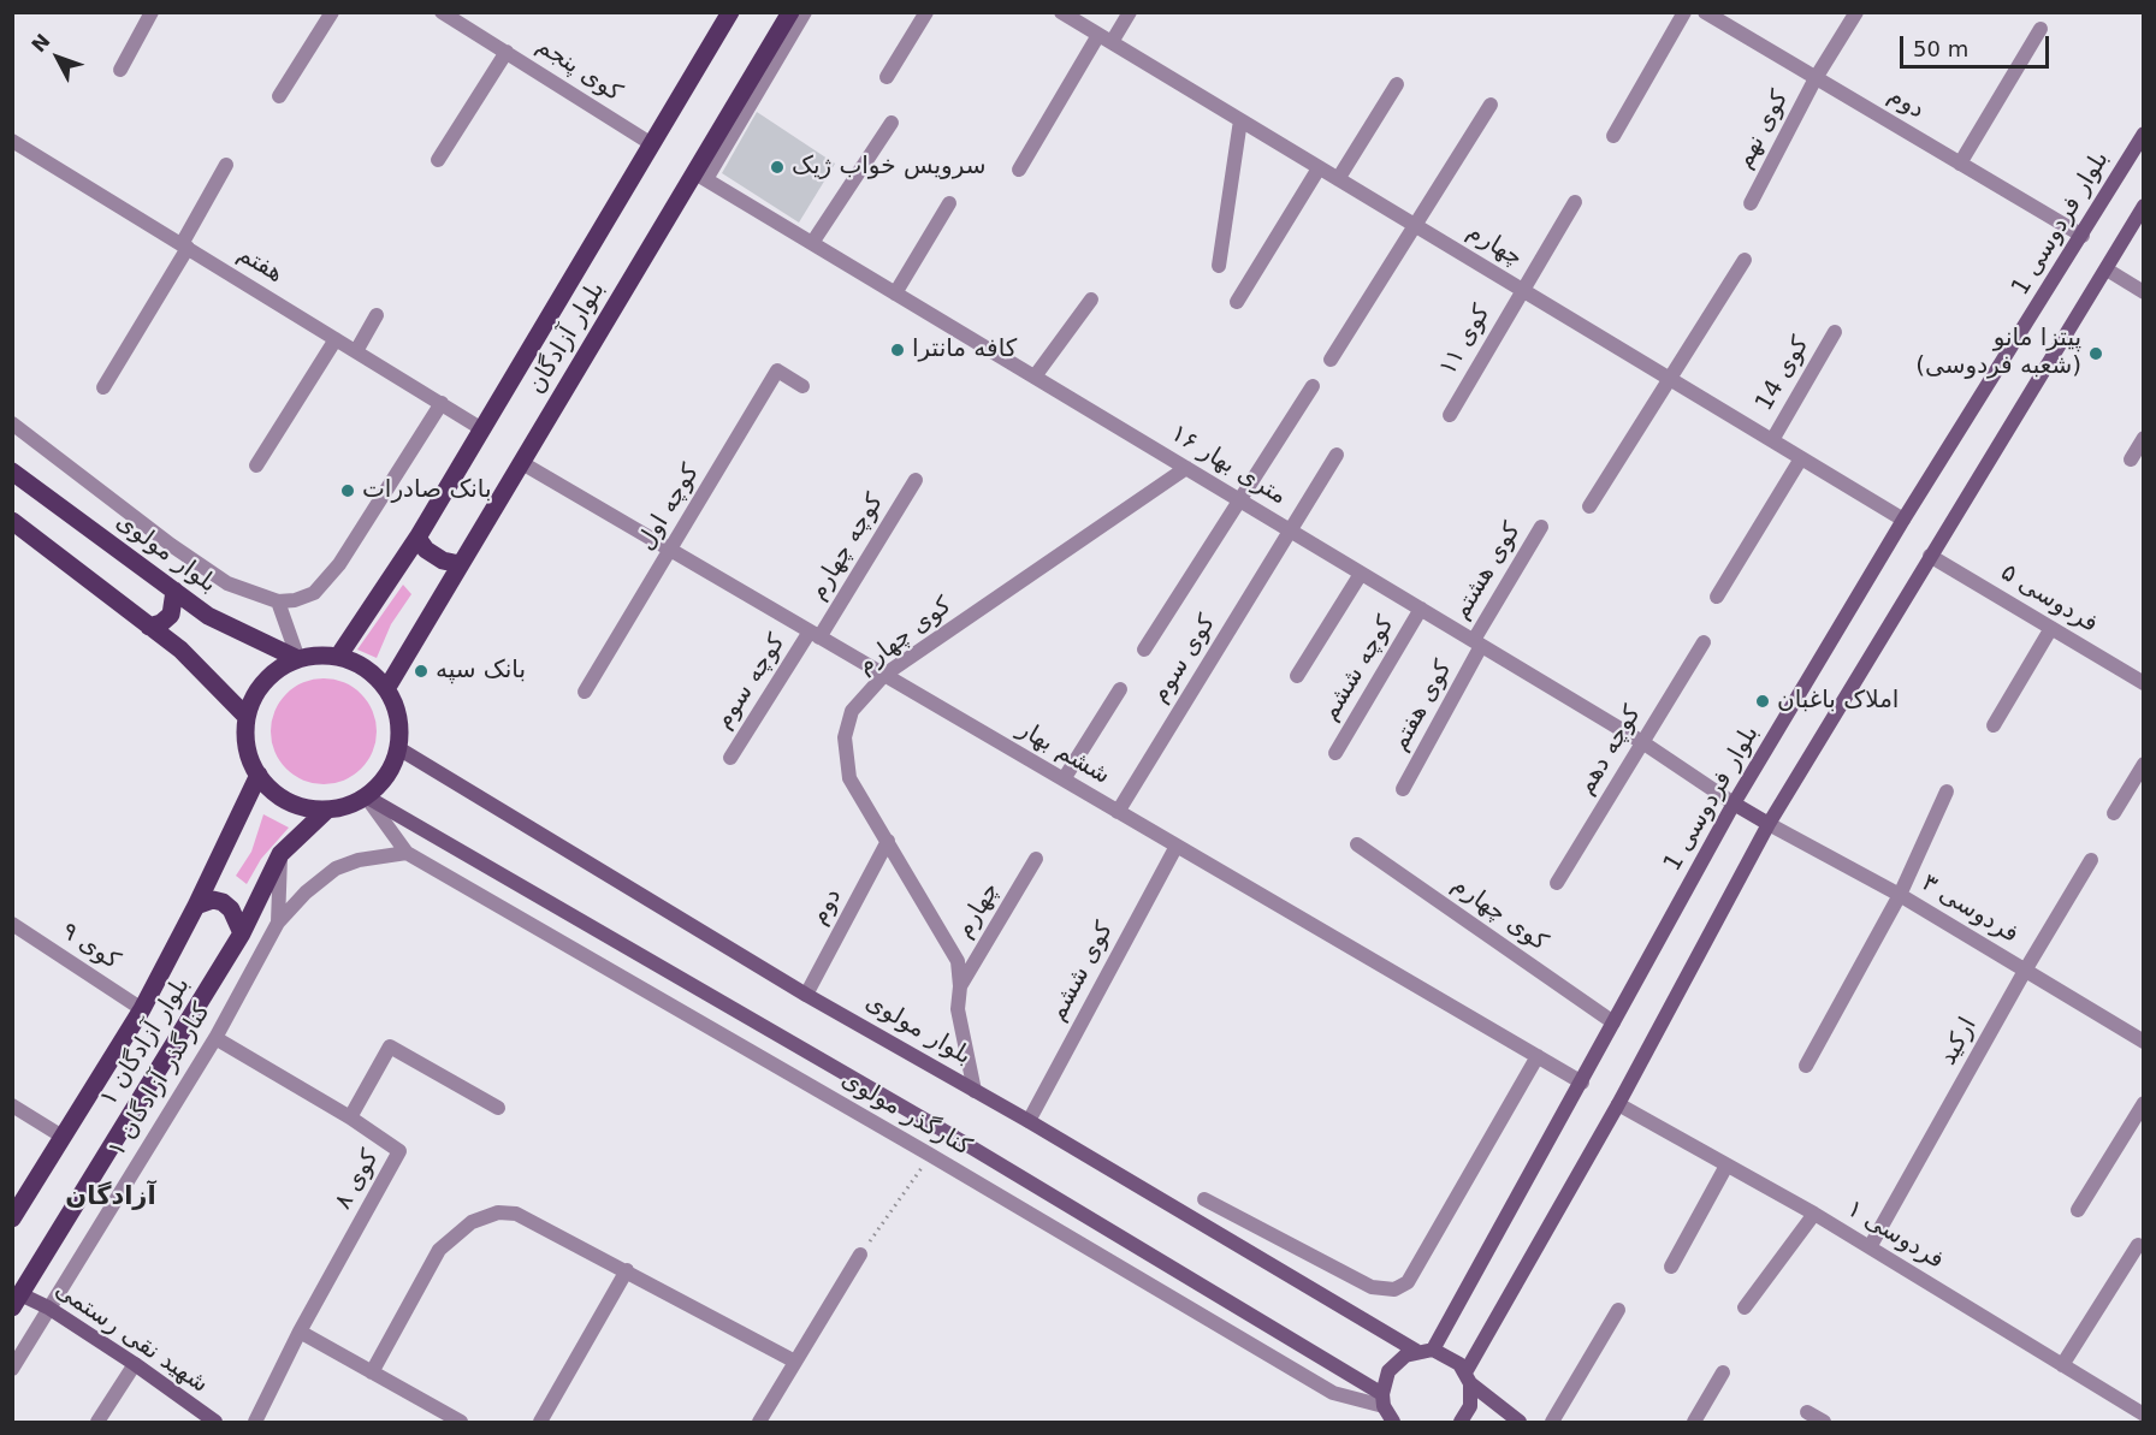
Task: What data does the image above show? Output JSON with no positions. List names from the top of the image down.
{
  "streets": {
    "main road": [
      "بلوار فردوسی 1",
      "بلوار آزادگان",
      "بلوار مولوی",
      "بلوار آزادگان ۱",
      "شهید نقی رستمی"
    ],
    "street": [
      "کوی پنجم",
      "دوم",
      "کوی نهم",
      "چهارم",
      "هفتم",
      "کوی ۱۱",
      "کوی 14",
      "۱۶ متری بهار",
      "کوچه اول",
      "کوچه چهارم",
      "کوی هشتم",
      "فردوسی ۵",
      "کوی چهارم",
      "کوی سوم",
      "کوچه ششم",
      "کوچه سوم",
      "کوی هفتم",
      "کوچه دهم",
      "ششم بهار",
      "فردوسی ۳",
      "کوی ۹",
      "کوی ششم",
      "ارکید",
      "کنارگذر آزادگان ۱",
      "کنارگذر مولوی",
      "کوی ۸",
      "فردوسی ۱"
    ]
  },
  "crossings": [
    ["کوی پنجم", "بلوار آزادگان"],
    ["دوم", "کوی نهم"],
    ["دوم", "بلوار فردوسی 1"],
    ["دوم", "بلوار مولوی"],
    ["دوم", "کوی چهارم"],
    ["بلوار فردوسی 1", "چهارم"],
    ["بلوار فردوسی 1", "۱۶ متری بهار"],
    ["بلوار فردوسی 1", "کوی چهارم"],
    ["بلوار فردوسی 1", "ششم بهار"],
    ["چهارم", "کوی ۱۱"],
    ["چهارم", "کوی 14"],
    ["چهارم", "کوی چهارم"],
    ["هفتم", "بلوار آزادگان"],
    ["بلوار آزادگان", "۱۶ متری بهار"],
    ["بلوار آزادگان", "بلوار مولوی"],
    ["بلوار آزادگان", "ششم بهار"],
    ["بلوار آزادگان", "بلوار آزادگان ۱"],
    ["بلوار آزادگان", "کنارگذر مولوی"],
    ["۱۶ متری بهار", "کوی هشتم"],
    ["۱۶ متری بهار", "کوی چهارم"],
    ["۱۶ متری بهار", "کوی سوم"],
    ["۱۶ متری بهار", "کوچه ششم"],
    ["۱۶ متری بهار", "کوی هفتم"],
    ["۱۶ متری بهار", "کوچه دهم"],
    ["کوچه اول", "ششم بهار"],
    ["کوچه چهارم", "کوچه سوم"],
    ["کوچه چهارم", "ششم بهار"],
    ["بلوار مولوی", "کوی چهارم"],
    ["بلوار مولوی", "کوی ششم"],
    ["بلوار مولوی", "بلوار آزادگان ۱"],
    ["بلوار مولوی", "کنارگذر مولوی"],
    ["کوی هشتم", "کوی هفتم"],
    ["کوی چهارم", "ششم بهار"],
    ["کوی سوم", "ششم بهار"],
    ["کوچه سوم", "ششم بهار"],
    ["ششم بهار", "کوی ششم"],
    ["فردوسی ۳", "ارکید"],
    ["کوی ۹", "بلوار آزادگان ۱"],
    ["بلوار آزادگان ۱", "کنارگذر مولوی"],
    ["بلوار آزادگان ۱", "شهید نقی رستمی"],
    ["ارکید", "فردوسی ۱"],
    ["کنارگذر آزادگان ۱", "کنارگذر مولوی"],
    ["کنارگذر آزادگان ۱", "کوی ۸"],
    ["کنارگذر آزادگان ۱", "شهید نقی رستمی"]
  ],
  "districts": ["آزادگان"],
  "places": [
    "سرویس خواب ژیک",
    "کافه مانترا",
    "پیتزا مانو (شعبه فردوسی)",
    "بانک صادرات",
    "بانک سپه",
    "املاک باغبان"
  ],
  "scale_bar": "50 m",
  "north": "top left"
}
